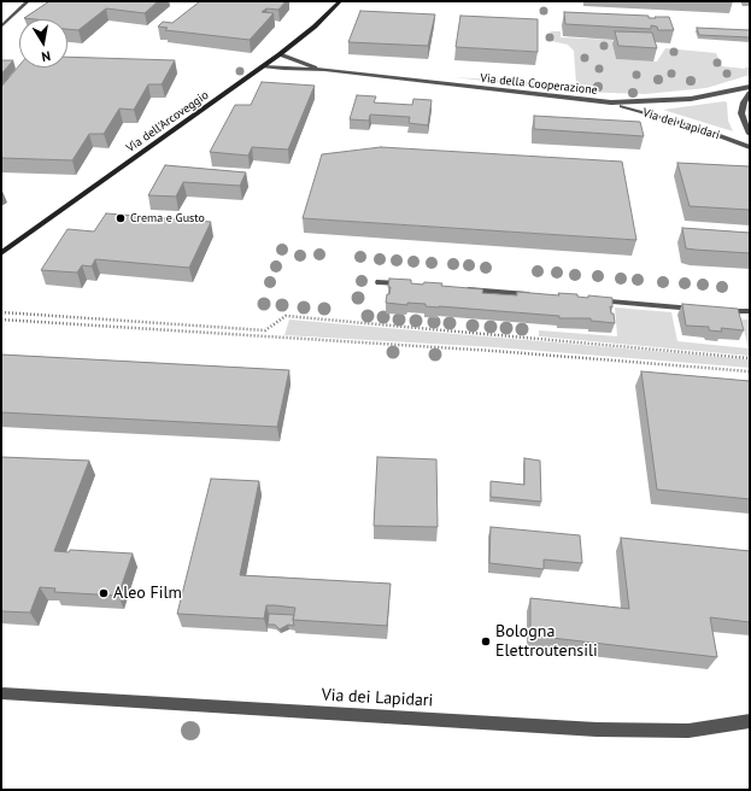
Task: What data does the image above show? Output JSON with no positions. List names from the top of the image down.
{
  "streets": {
    "street": ["Via della Cooperazione", "Via dell'Arcoveggio", "Via dei Lapidari"]
  },
  "crossings": [
    ["Via della Cooperazione", "Via dell'Arcoveggio"],
    ["Via della Cooperazione", "Via dei Lapidari"]
  ],
  "places": ["Crema e Gusto", "Aleo Film", "Bologna Elettroutensili"],
  "north": "bottom"
}
